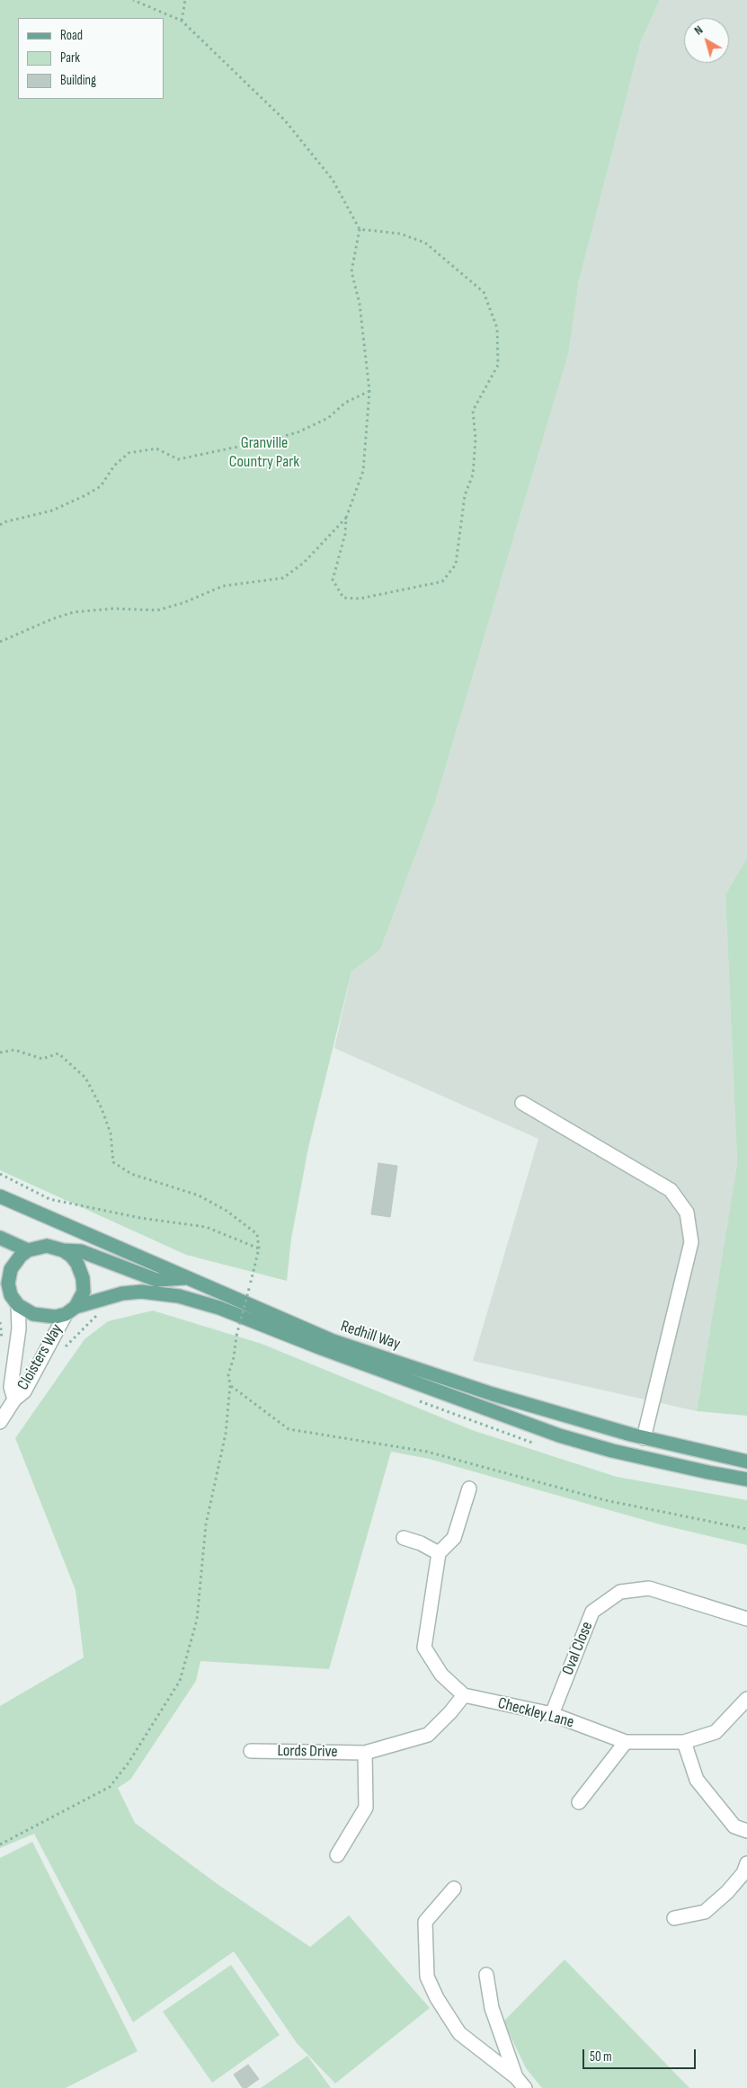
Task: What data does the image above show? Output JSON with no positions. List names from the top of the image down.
{
  "streets": {
    "main road": ["Redhill Way"],
    "street": [
      "Cloisters Way",
      "Oval Close",
      "Checkley Lane",
      "Lords Drive"
    ]
  },
  "crossings": [
    ["Redhill Way", "Cloisters Way"],
    ["Oval Close", "Checkley Lane"],
    ["Checkley Lane", "Lords Drive"]
  ],
  "parks": ["Granville Country Park"],
  "legend": ["Road", "Park", "Building"],
  "scale_bar": "50 m",
  "north": "top left"
}
